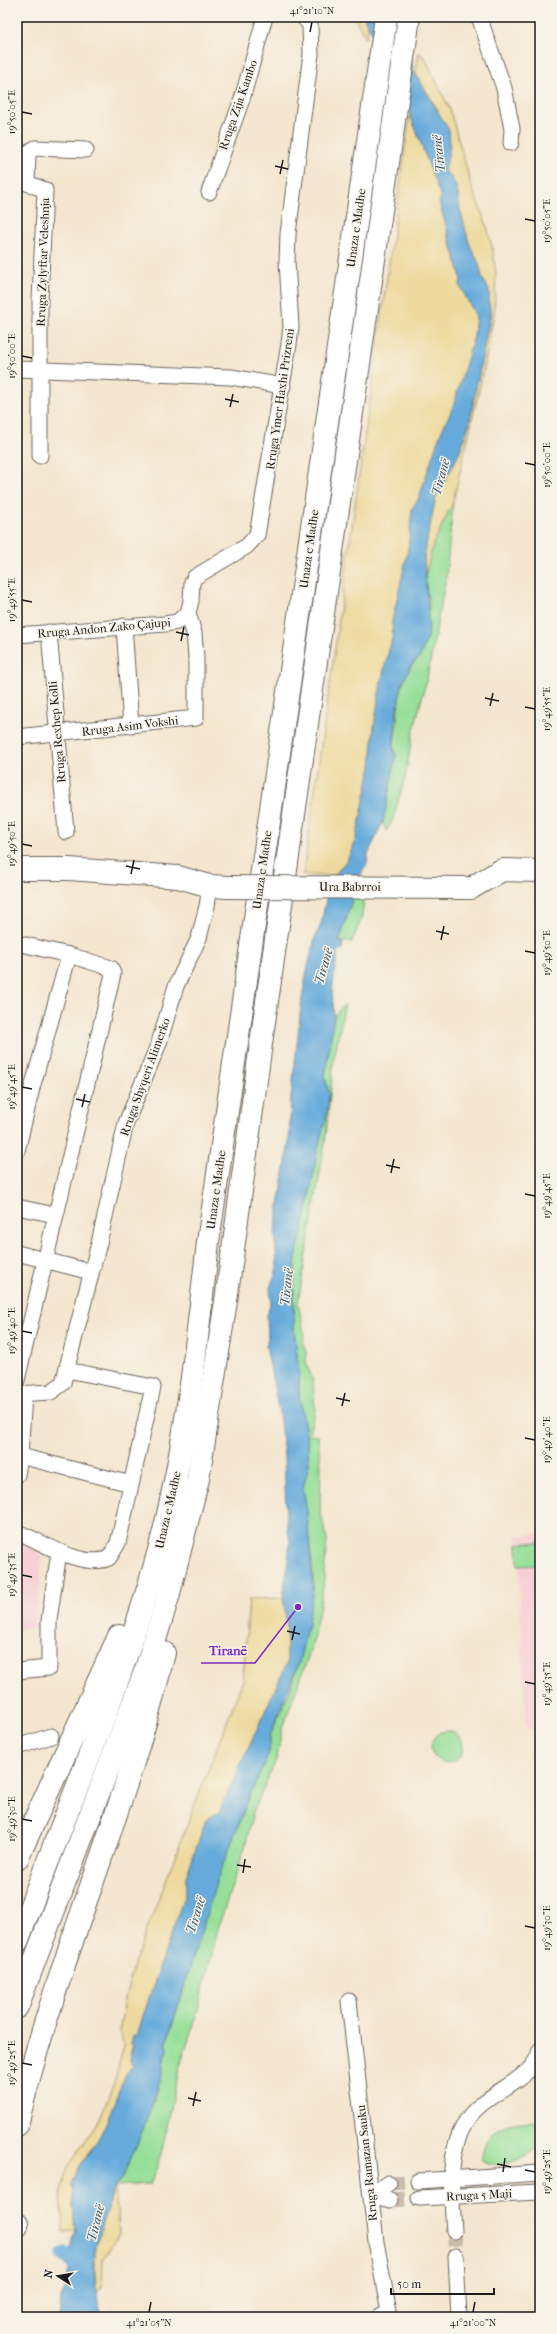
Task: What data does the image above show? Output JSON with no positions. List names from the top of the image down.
{
  "streets": {
    "main road": ["Unaza e Madhe", "Ura Babrroi"],
    "street": [
      "Rruga Zija Kambo",
      "Rruga Zylyftar Veleshnja",
      "Rruga Ymer Haxhi Prizreni",
      "Rruga Andon Zako Çajupi",
      "Rruga Asim Vokshi",
      "Rruga Rexhep Kolli",
      "Rruga Shyqeri Alimerko",
      "Rruga Ramazan Sauku",
      "Rruga 5 Maji"
    ]
  },
  "crossings": [
    ["Rruga Ymer Haxhi Prizreni", "Rruga Andon Zako Çajupi"],
    ["Rruga Andon Zako Çajupi", "Rruga Asim Vokshi"],
    ["Rruga Andon Zako Çajupi", "Rruga Rexhep Kolli"],
    ["Rruga Asim Vokshi", "Rruga Rexhep Kolli"],
    ["Ura Babrroi", "Rruga Shyqeri Alimerko"]
  ],
  "water": ["Tiranë"],
  "places": ["Tiranë"],
  "scale_bar": "50 m",
  "north": "left",
  "coordinates": [
    "41°21'10\"N",
    "19°50'05\"E",
    "19°50'00\"E",
    "19°49'55\"E",
    "19°49'50\"E",
    "19°49'45\"E",
    "19°49'40\"E",
    "19°49'35\"E",
    "19°49'30\"E",
    "19°49'25\"E",
    "41°21'05\"N",
    "41°21'00\"N"
  ]
}
